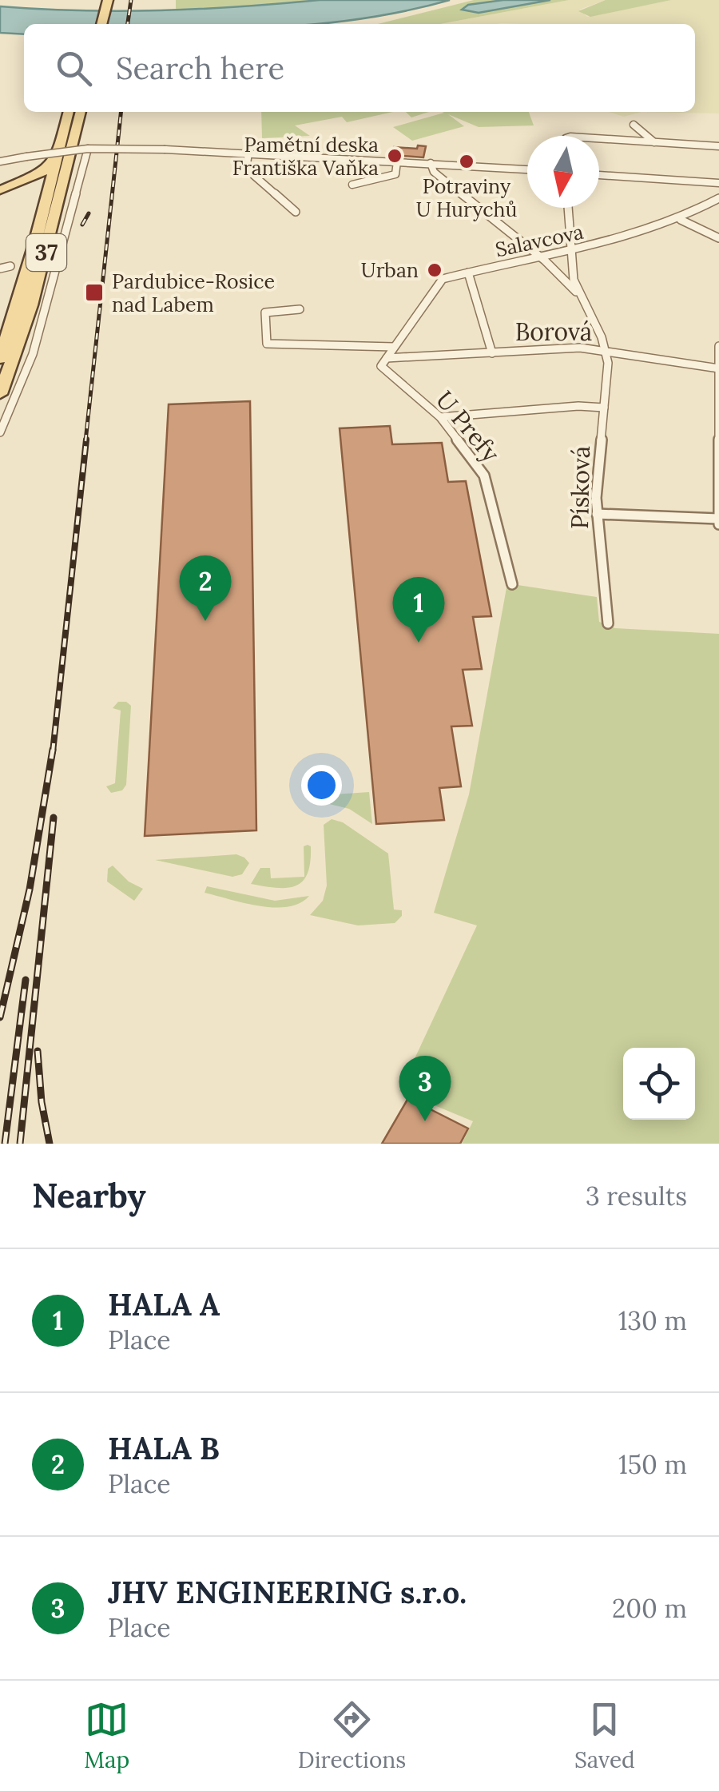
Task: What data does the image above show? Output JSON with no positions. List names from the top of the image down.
{
  "streets": {
    "main road": ["37"],
    "street": [
      "Salavcova",
      "Borová",
      "U Prefy",
      "Písková"
    ]
  },
  "crossings": [
    ["Salavcova", "Borová"],
    ["Salavcova", "U Prefy"],
    ["Borová", "U Prefy"],
    ["Borová", "Písková"]
  ],
  "places": {
    "other": ["Pamětní deska Františka Vaňka", "Potraviny U Hurychů", "Urban"],
    "transit": ["Pardubice-Rosice nad Labem"]
  },
  "north": "bottom",
  "page": {
    "search": "Search here",
    "pins": ["2", "1", "3"],
    "heading": ["Nearby", "3 results"],
    "list": [
      {
        "mark": "1",
        "name": "HALA A",
        "note": "Place",
        "value": "130 m"
      },
      {
        "mark": "2",
        "name": "HALA B",
        "note": "Place",
        "value": "150 m"
      },
      {
        "mark": "3",
        "name": "JHV ENGINEERING s.r.o.",
        "note": "Place",
        "value": "200 m"
      }
    ],
    "nav": ["Map", "Directions", "Saved"]
  }
}
